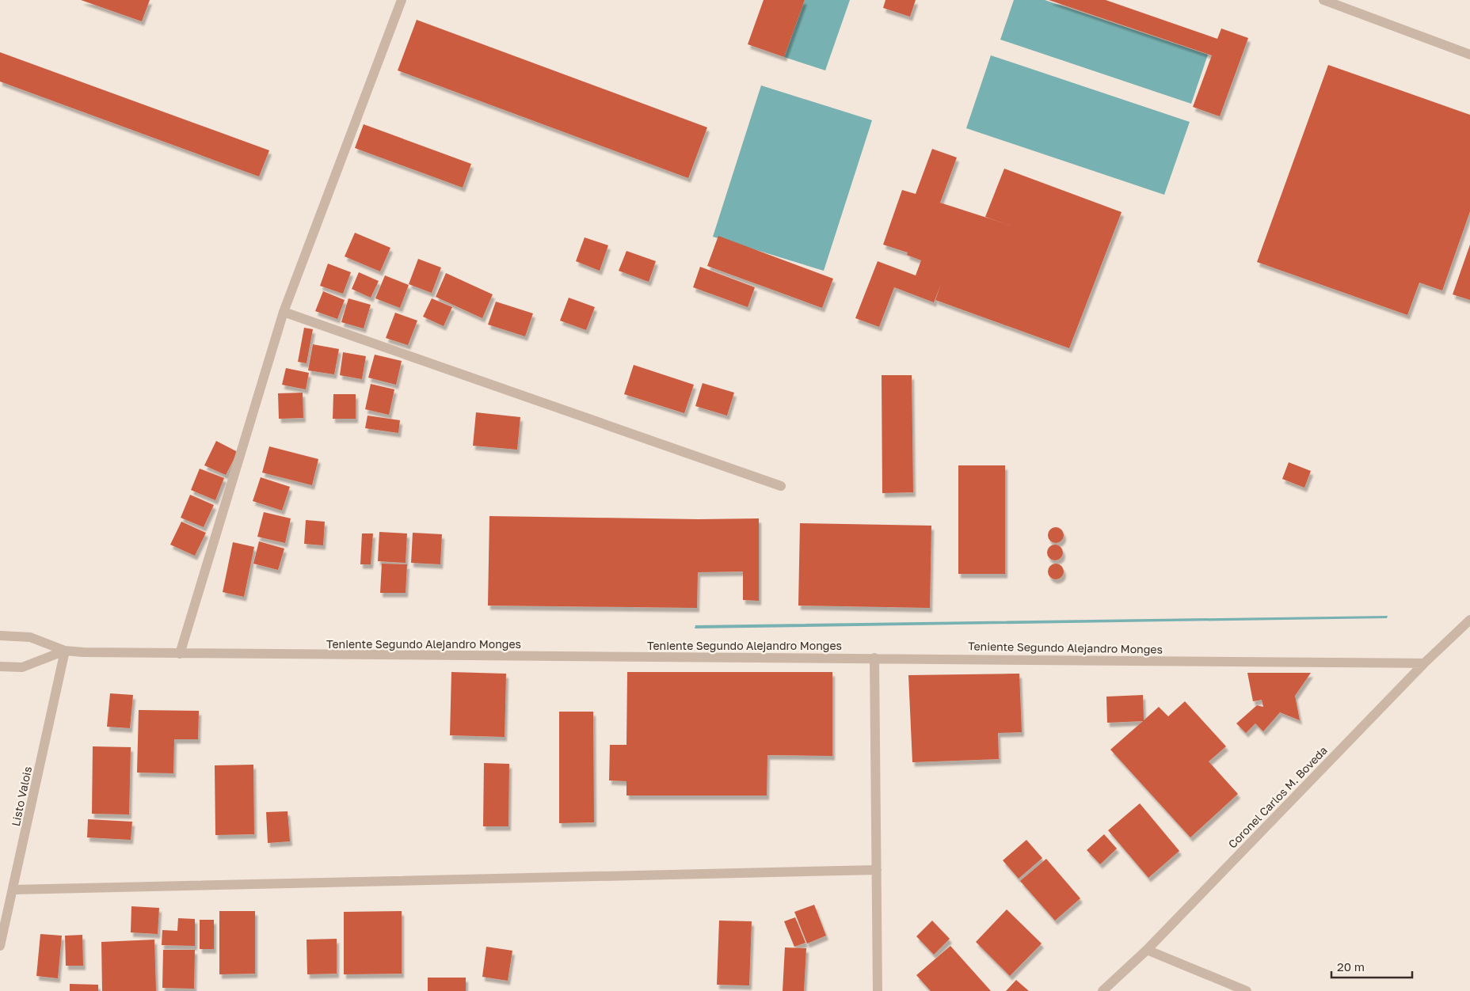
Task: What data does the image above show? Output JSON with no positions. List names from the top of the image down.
{
  "streets": {
    "street": ["Teniente Segundo Alejandro Monges", "Listo Valois", "Coronel Carlos M. Boveda"]
  },
  "crossings": [
    ["Teniente Segundo Alejandro Monges", "Listo Valois"],
    ["Teniente Segundo Alejandro Monges", "Coronel Carlos M. Boveda"]
  ],
  "scale_bar": "20 m"
}
